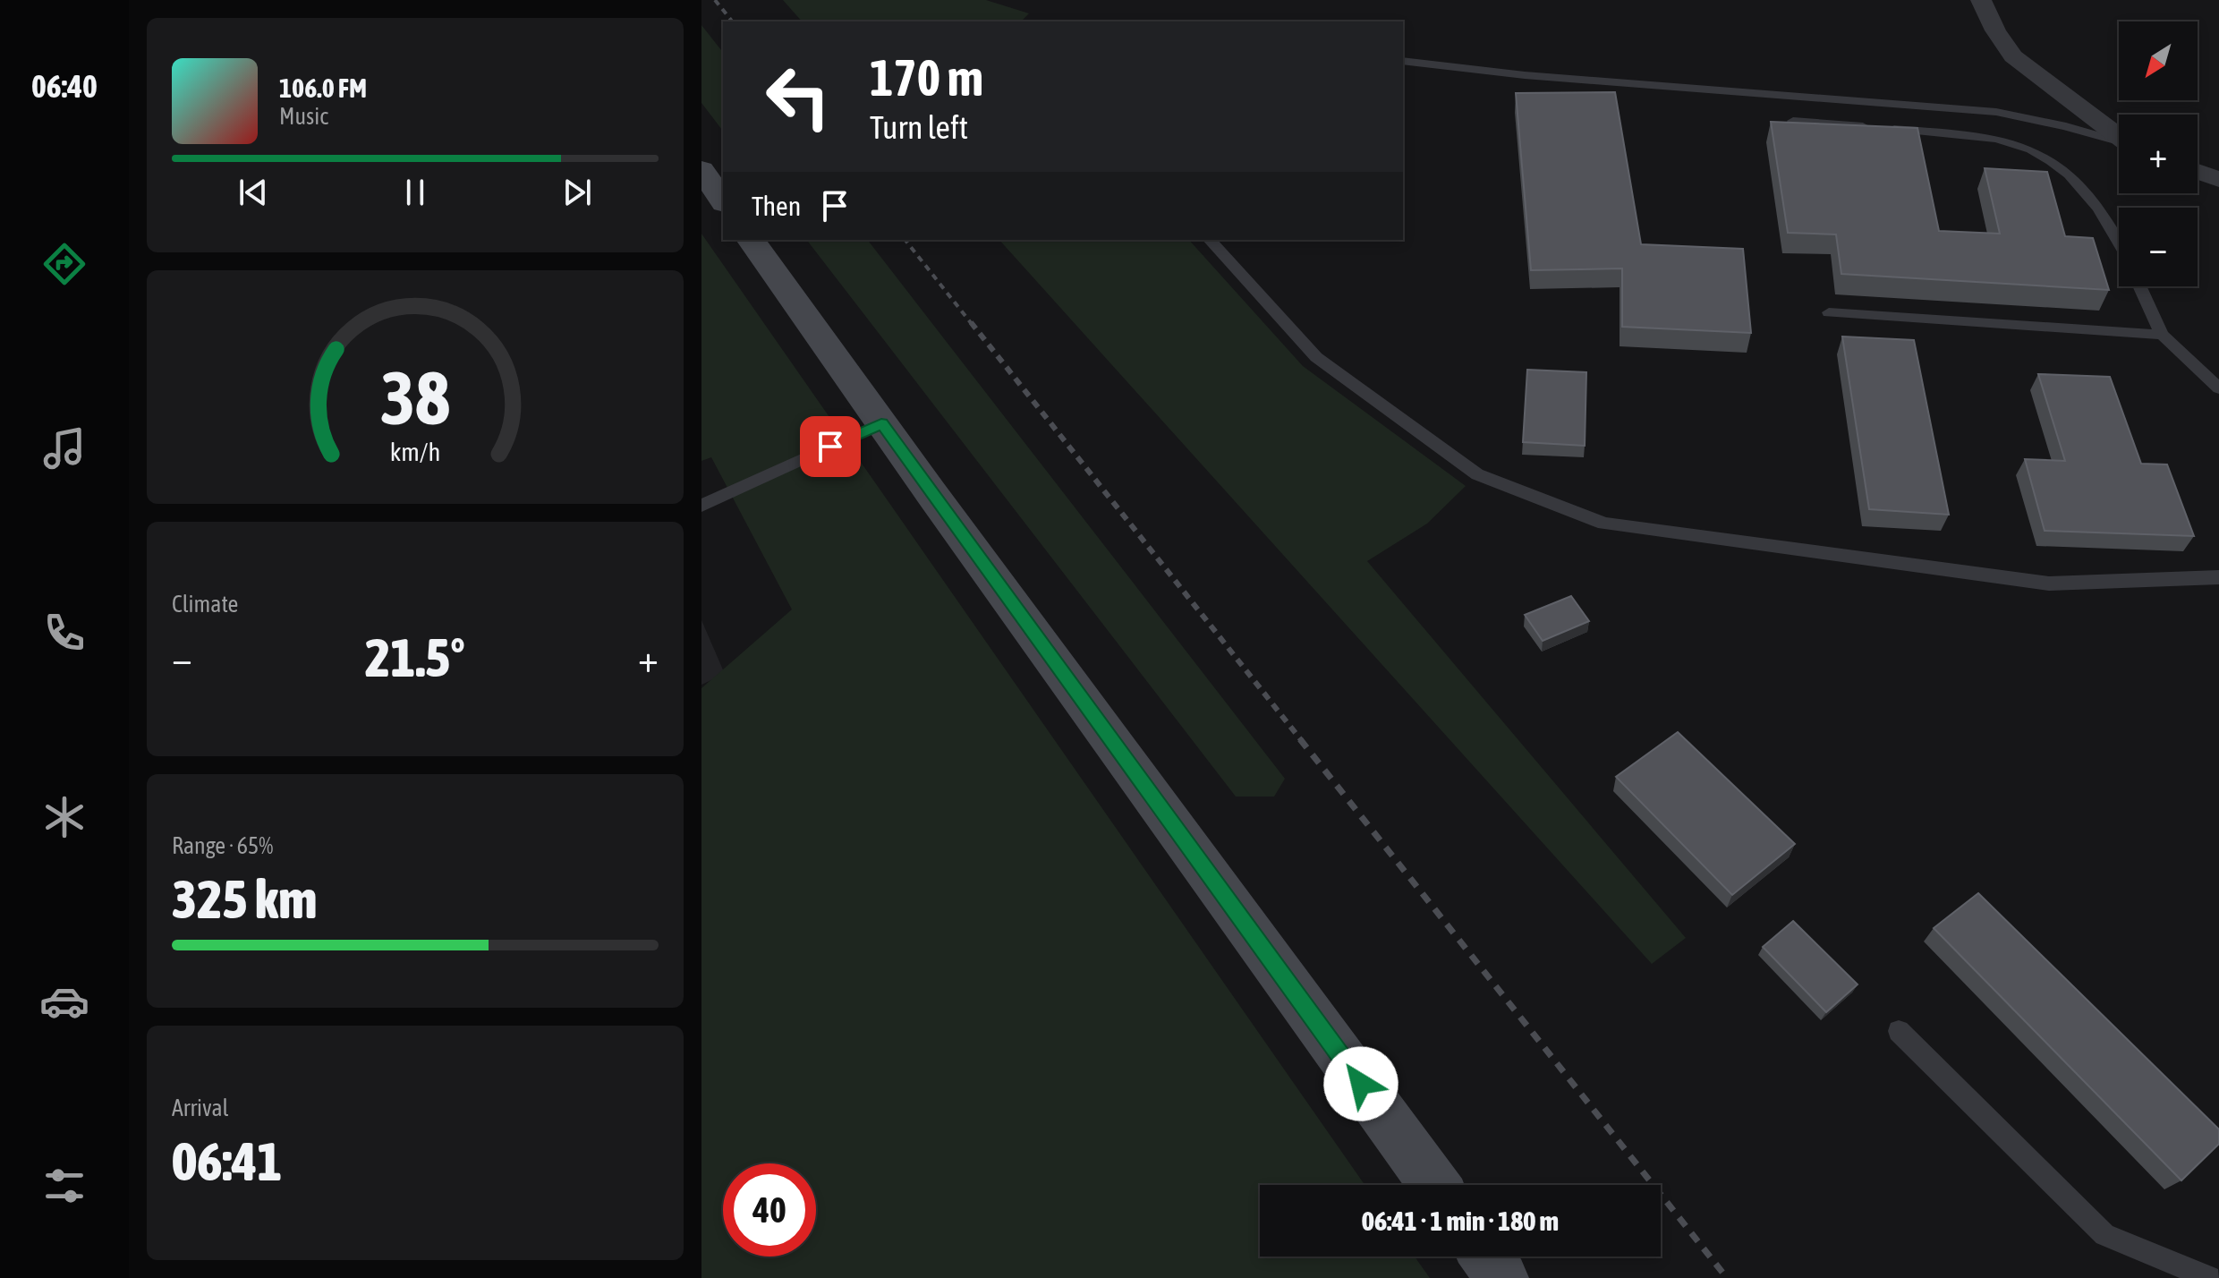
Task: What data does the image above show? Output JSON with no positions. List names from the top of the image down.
{
  "north": "bottom left",
  "page": {
    "tabs": "06:40",
    "map_buttons": ["+", "−"],
    "turn": ["170 m", "Turn left"],
    "song": ["106.0 FM", "Music"],
    "then": "Then",
    "tile": [
      "Climate",
      ["Range · 65%", "325 km"],
      ["Arrival", "06:41"]
    ],
    "heat": ["−", "21.5°", "+"],
    "limit": "40",
    "trip": "06:41 · 1 min · 180 m",
    "gauge": ["38", "km/h"]
  }
}
